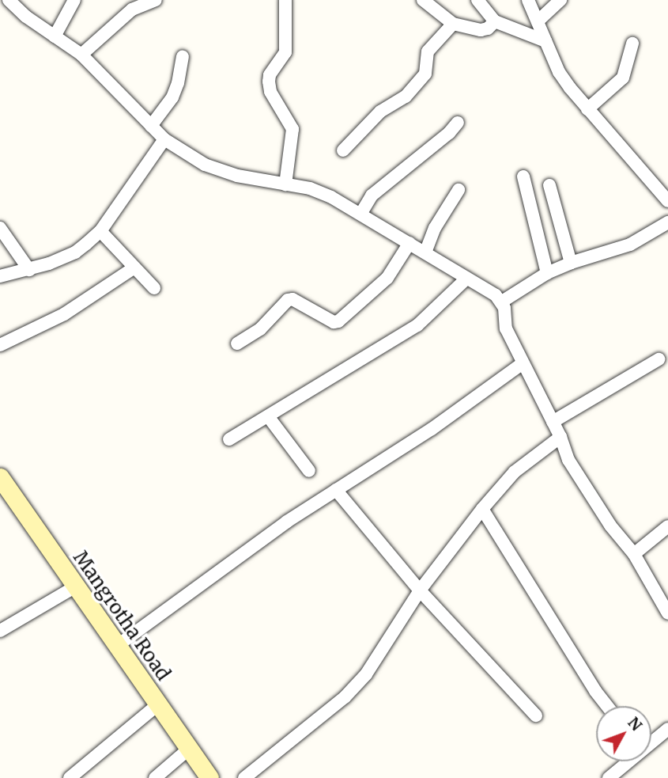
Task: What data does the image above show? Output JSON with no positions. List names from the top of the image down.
{
  "streets": {
    "main road": ["Mangrotha Road"]
  },
  "north": "top right"
}
